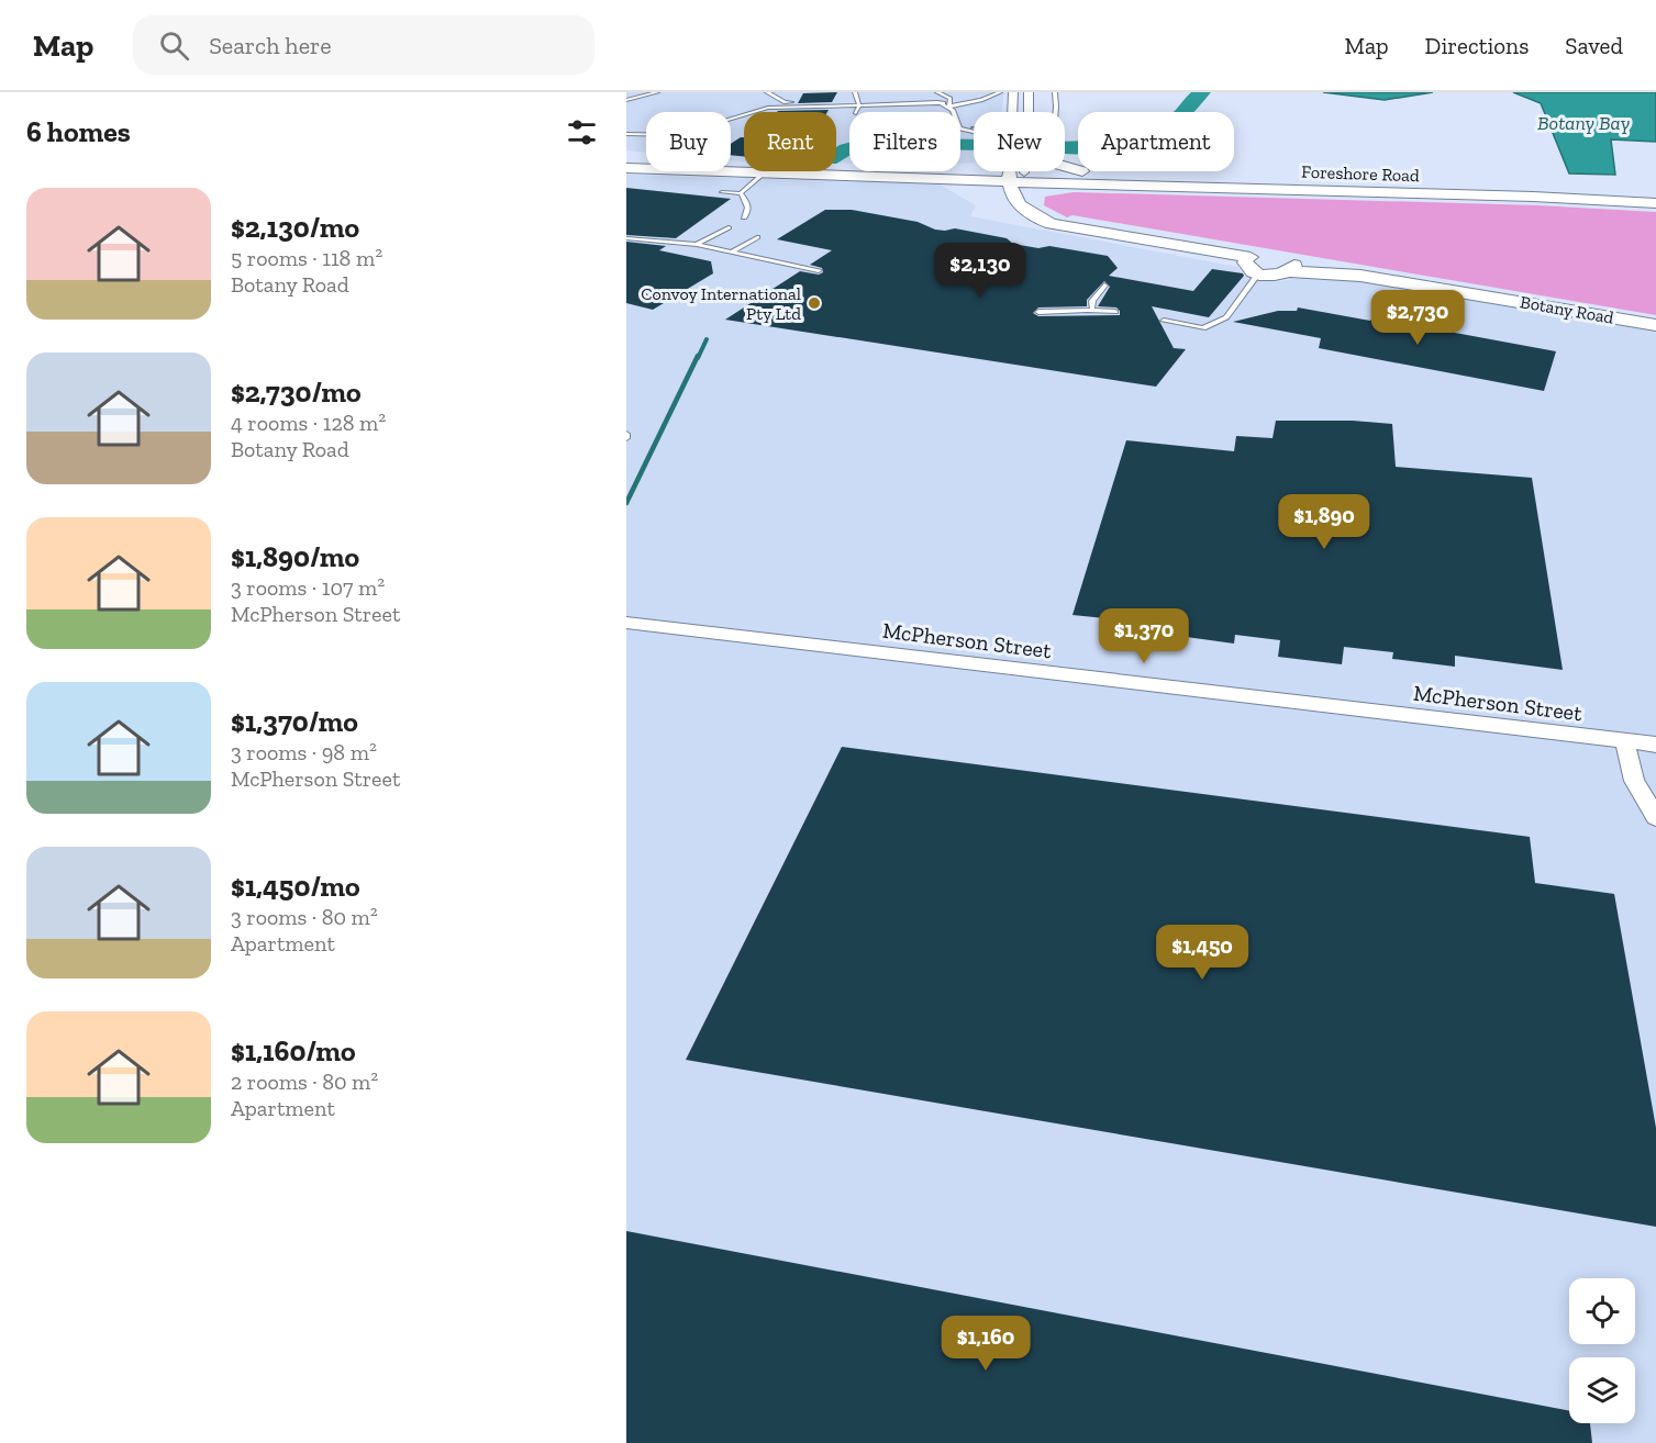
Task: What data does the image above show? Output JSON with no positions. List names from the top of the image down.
{
  "streets": {
    "main road": ["Foreshore Road", "Botany Road"],
    "street": ["McPherson Street"]
  },
  "crossings": [
    ["Foreshore Road", "Botany Road"]
  ],
  "water": ["Botany Bay"],
  "places": ["Convoy International Pty Ltd"],
  "page": {
    "header": "Map",
    "search": "Search here",
    "nav": ["Map", "Directions", "Saved"],
    "heading": "6 homes",
    "chip": [
      "Buy",
      "Rent",
      "Filters",
      "New",
      "Apartment"
    ],
    "list": [
      {
        "name": "$2,130/mo",
        "note": "5 rooms · 118 m² · Botany Road"
      },
      {
        "name": "$2,730/mo",
        "note": "4 rooms · 128 m² · Botany Road"
      },
      {
        "name": "$1,890/mo",
        "note": "3 rooms · 107 m² · McPherson Street"
      },
      {
        "name": "$1,370/mo",
        "note": "3 rooms · 98 m² · McPherson Street"
      },
      {
        "name": "$1,450/mo",
        "note": "3 rooms · 80 m² · Apartment"
      },
      {
        "name": "$1,160/mo",
        "note": "2 rooms · 80 m² · Apartment"
      }
    ],
    "price": [
      "$2,130",
      "$2,730",
      "$1,890",
      "$1,370",
      "$1,450",
      "$1,160"
    ]
  }
}
